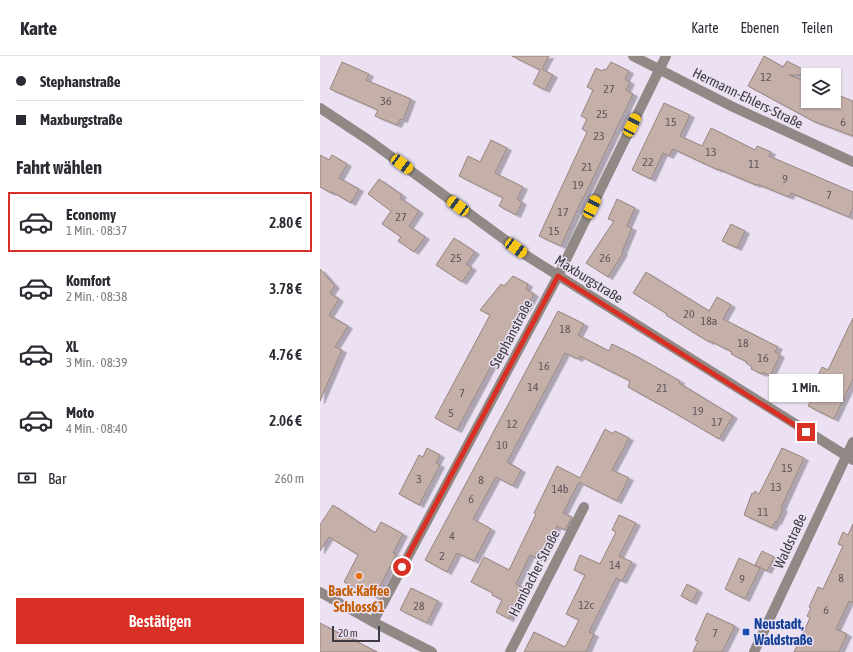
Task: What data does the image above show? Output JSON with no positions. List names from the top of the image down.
{
  "streets": {
    "street": [
      "Hermann-Ehlers-Straße",
      "Maxburgstraße",
      "Stephanstraße",
      "Waldstraße",
      "Hambacher Straße"
    ]
  },
  "crossings": [
    ["Hermann-Ehlers-Straße", "Stephanstraße"],
    ["Maxburgstraße", "Stephanstraße"],
    ["Maxburgstraße", "Waldstraße"]
  ],
  "places": {
    "other": ["Back-Kaffee Schloss61"],
    "transit": ["Neustadt, Waldstraße"]
  },
  "house_numbers": [
    "12",
    "27",
    "36",
    "25",
    "15",
    "6",
    "23",
    "13",
    "22",
    "11",
    "21",
    "9",
    "19",
    "7",
    "17",
    "27",
    "15",
    "25",
    "26",
    "20",
    "18a",
    "18",
    "18",
    "16",
    "16",
    "14",
    "21",
    "7",
    "19",
    "5",
    "17",
    "12",
    "10",
    "15",
    "3",
    "8",
    "13",
    "14b",
    "6",
    "11",
    "4",
    "2",
    "14",
    "8",
    "9",
    "12c",
    "28",
    "6",
    "7"
  ],
  "scale_bar": "20 m",
  "page": {
    "header": "Karte",
    "nav": ["Karte", "Ebenen", "Teilen"],
    "banner": ["Stephanstraße", "Maxburgstraße"],
    "heading": "Fahrt wählen",
    "list": [
      {
        "name": "Economy",
        "note": "1 Min. · 08:37",
        "value": "2.80 €"
      },
      {
        "name": "Komfort",
        "note": "2 Min. · 08:38",
        "value": "3.78 €"
      },
      {
        "name": "XL",
        "note": "3 Min. · 08:39",
        "value": "4.76 €"
      },
      {
        "name": "Moto",
        "note": "4 Min. · 08:40",
        "value": "2.06 €"
      }
    ],
    "bubble": "1 Min.",
    "pay": ["Bar", "260 m"],
    "buttons": "Bestätigen",
    "scale": "20 m"
  }
}
